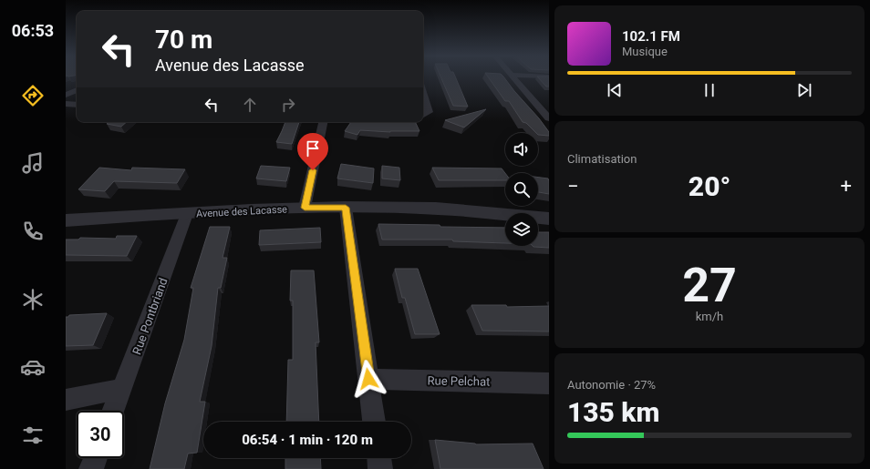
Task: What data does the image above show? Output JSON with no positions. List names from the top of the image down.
{
  "streets": {
    "street": ["Avenue des Lacasse", "Rue Pontbriand", "Rue Pelchat"]
  },
  "crossings": [
    ["Avenue des Lacasse", "Rue Pontbriand"]
  ],
  "page": {
    "tabs": "06:53",
    "turn": ["70 m", "Avenue des Lacasse"],
    "song": ["102.1 FM", "Musique"],
    "tile": [
      "Climatisation",
      ["27", "km/h"],
      ["Autonomie · 27%", "135 km"]
    ],
    "heat": ["−", "20°", "+"],
    "limit": "30",
    "trip": "06:54 · 1 min · 120 m"
  }
}
